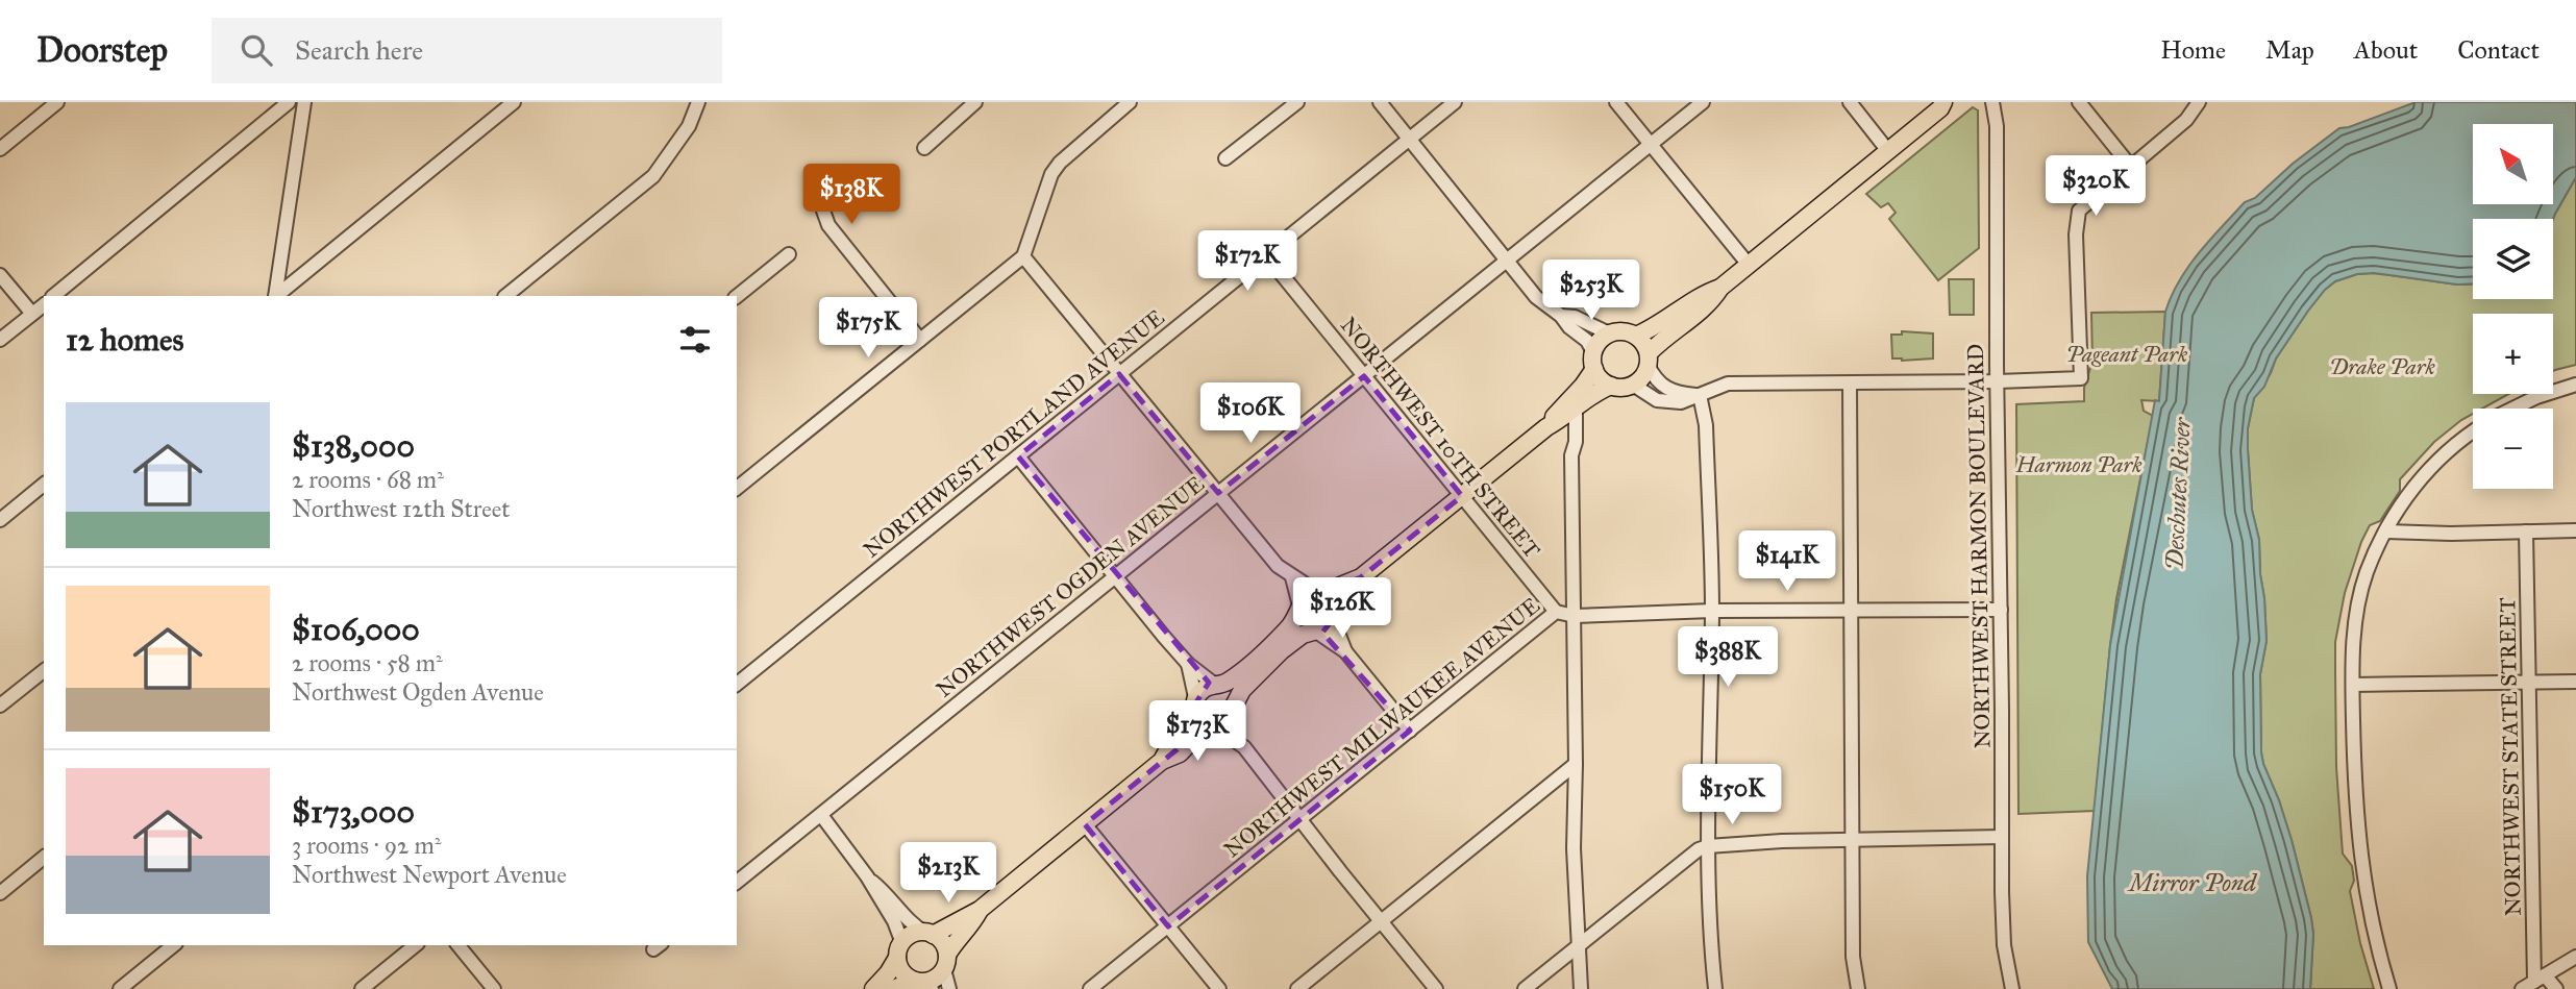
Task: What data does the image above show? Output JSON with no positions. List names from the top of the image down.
{
  "streets": {
    "street": [
      "NORTHWEST PORTLAND AVENUE",
      "NORTHWEST 10TH STREET",
      "NORTHWEST HARMON BOULEVARD",
      "NORTHWEST OGDEN AVENUE",
      "NORTHWEST MILWAUKEE AVENUE",
      "NORTHWEST STATE STREET"
    ]
  },
  "crossings": [
    ["NORTHWEST PORTLAND AVENUE", "NORTHWEST 10TH STREET"],
    ["NORTHWEST 10TH STREET", "NORTHWEST OGDEN AVENUE"],
    ["NORTHWEST 10TH STREET", "NORTHWEST MILWAUKEE AVENUE"],
    ["NORTHWEST HARMON BOULEVARD", "NORTHWEST MILWAUKEE AVENUE"]
  ],
  "water": ["Deschutes River", "Mirror Pond"],
  "parks": ["Pageant Park", "Drake Park", "Harmon Park"],
  "north": "top left",
  "page": {
    "header": "Doorstep",
    "search": "Search here",
    "nav": [
      "Home",
      "Map",
      "About",
      "Contact"
    ],
    "map_buttons": ["+", "−"],
    "price": [
      "$320K",
      "$138K",
      "$172K",
      "$253K",
      "$175K",
      "$106K",
      "$141K",
      "$126K",
      "$388K",
      "$173K",
      "$150K",
      "$213K"
    ],
    "heading": "12 homes",
    "list": [
      {
        "name": "$138,000",
        "note": "2 rooms · 68 m² · Northwest 12th Street"
      },
      {
        "name": "$106,000",
        "note": "2 rooms · 58 m² · Northwest Ogden Avenue"
      },
      {
        "name": "$173,000",
        "note": "3 rooms · 92 m² · Northwest Newport Avenue"
      }
    ]
  }
}
